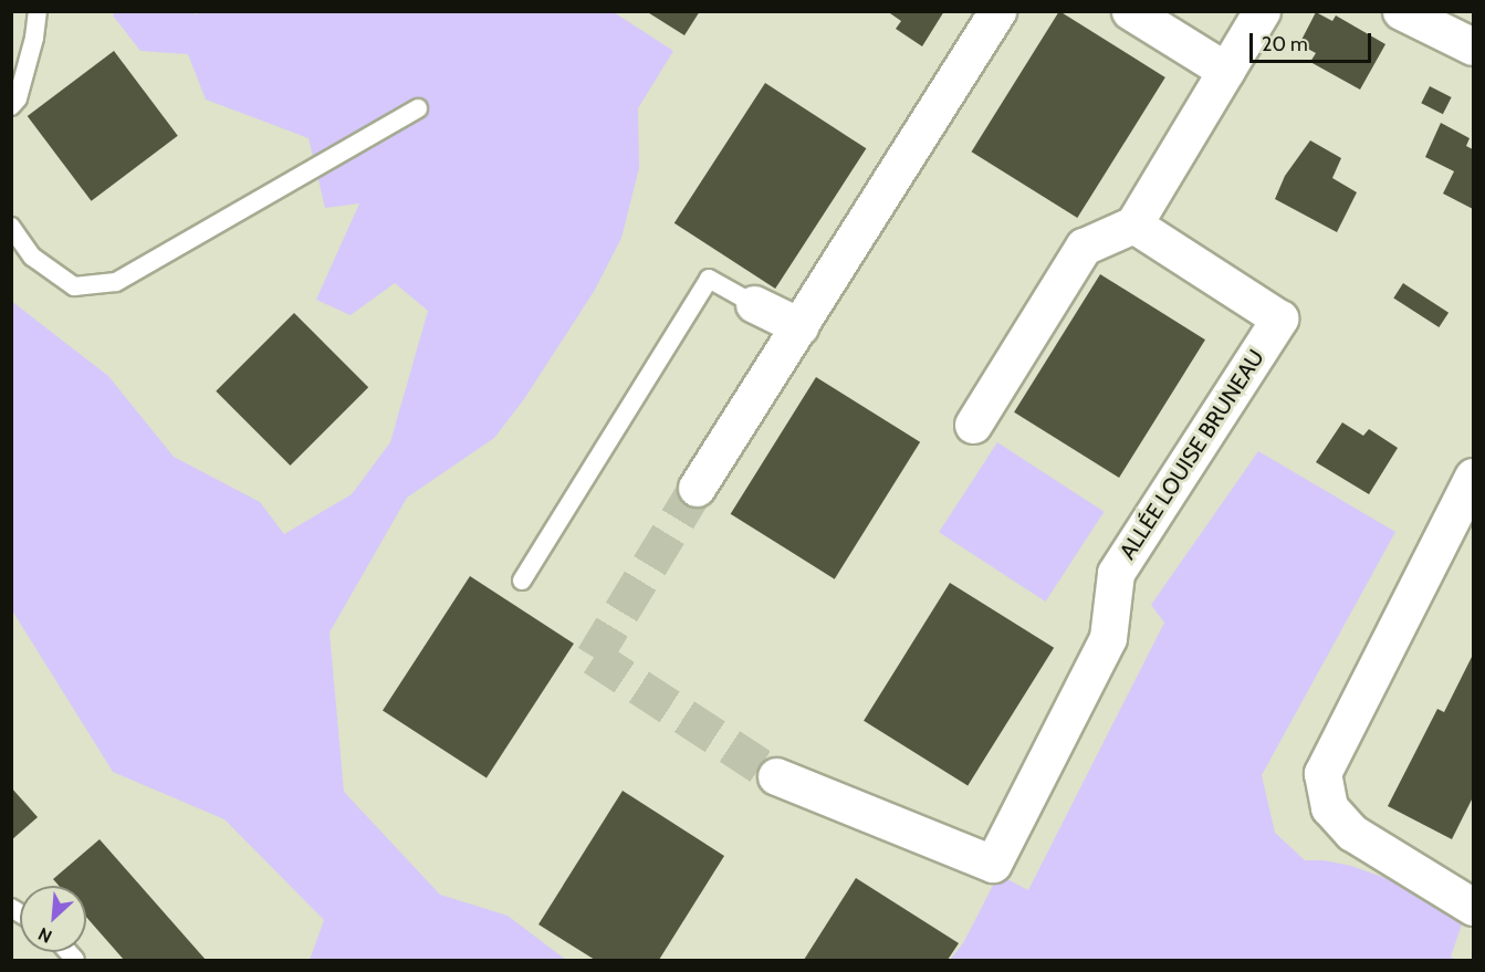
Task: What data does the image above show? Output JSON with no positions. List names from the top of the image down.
{
  "streets": {
    "street": ["ALLÉE LOUISE BRUNEAU"]
  },
  "scale_bar": "20 m",
  "north": "bottom left"
}
